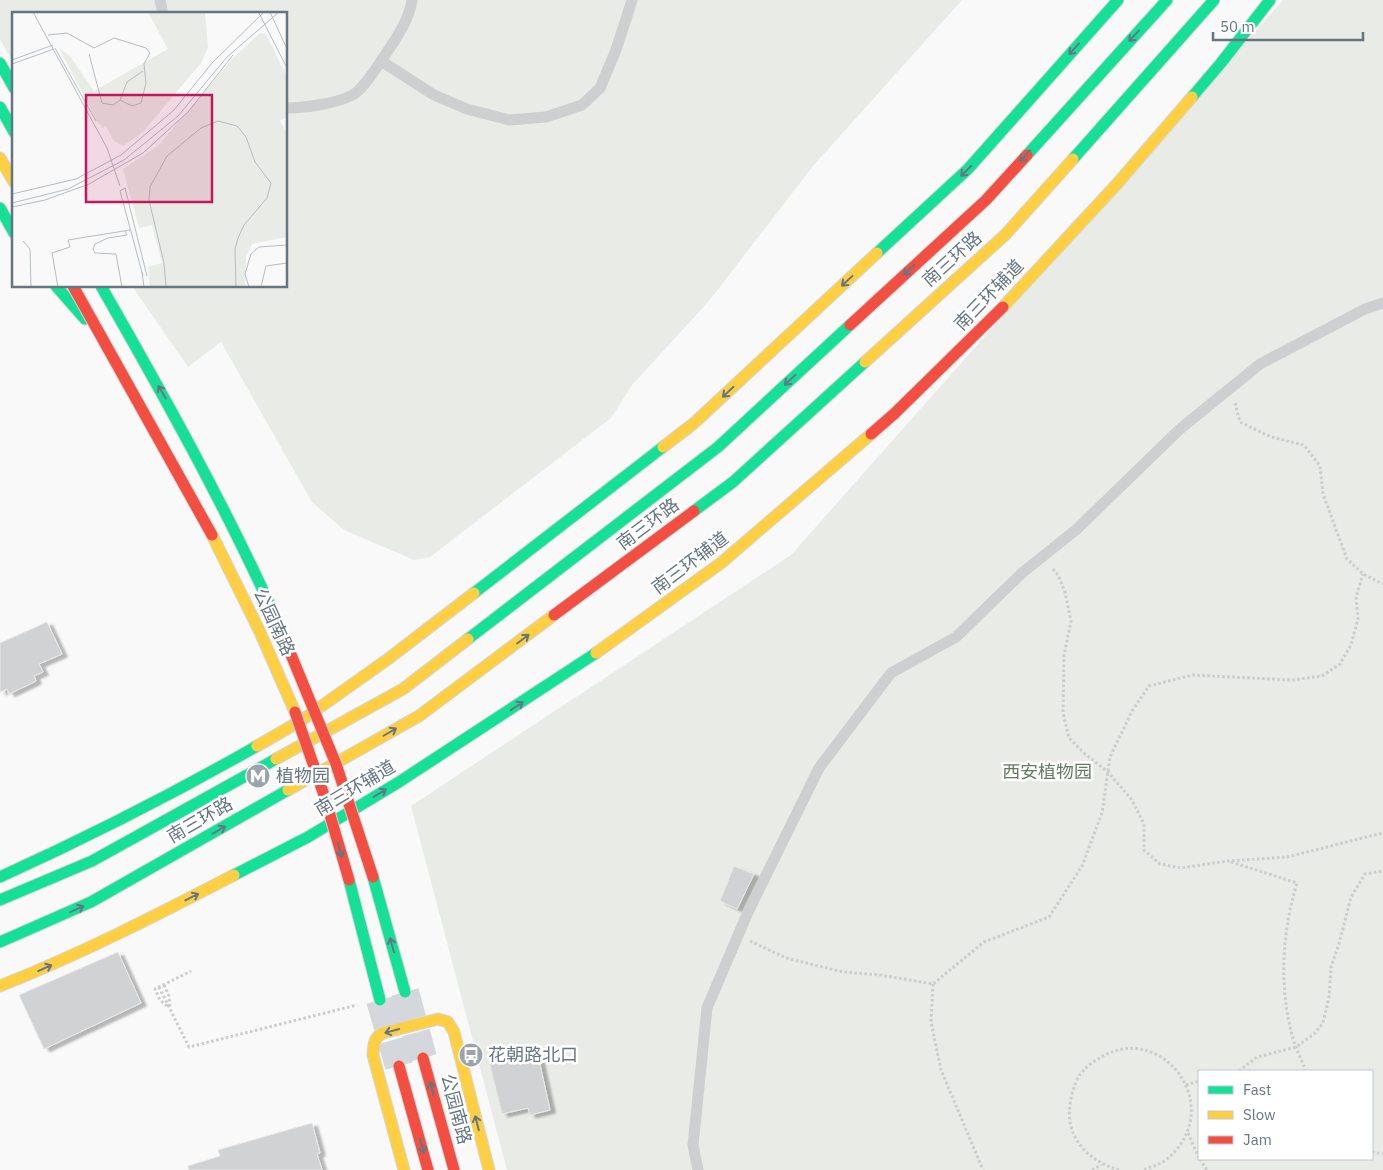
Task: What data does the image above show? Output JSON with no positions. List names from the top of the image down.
{
  "streets": {
    "main road": ["南三环路", "南三环辅道", "公园南路"]
  },
  "one_way": ["南三环辅道"],
  "parks": ["西安植物园"],
  "places": {
    "metro station": ["植物园"],
    "bus stop": ["花朝路北口"]
  },
  "legend": ["Fast", "Slow", "Jam"],
  "scale_bar": "50 m"
}
